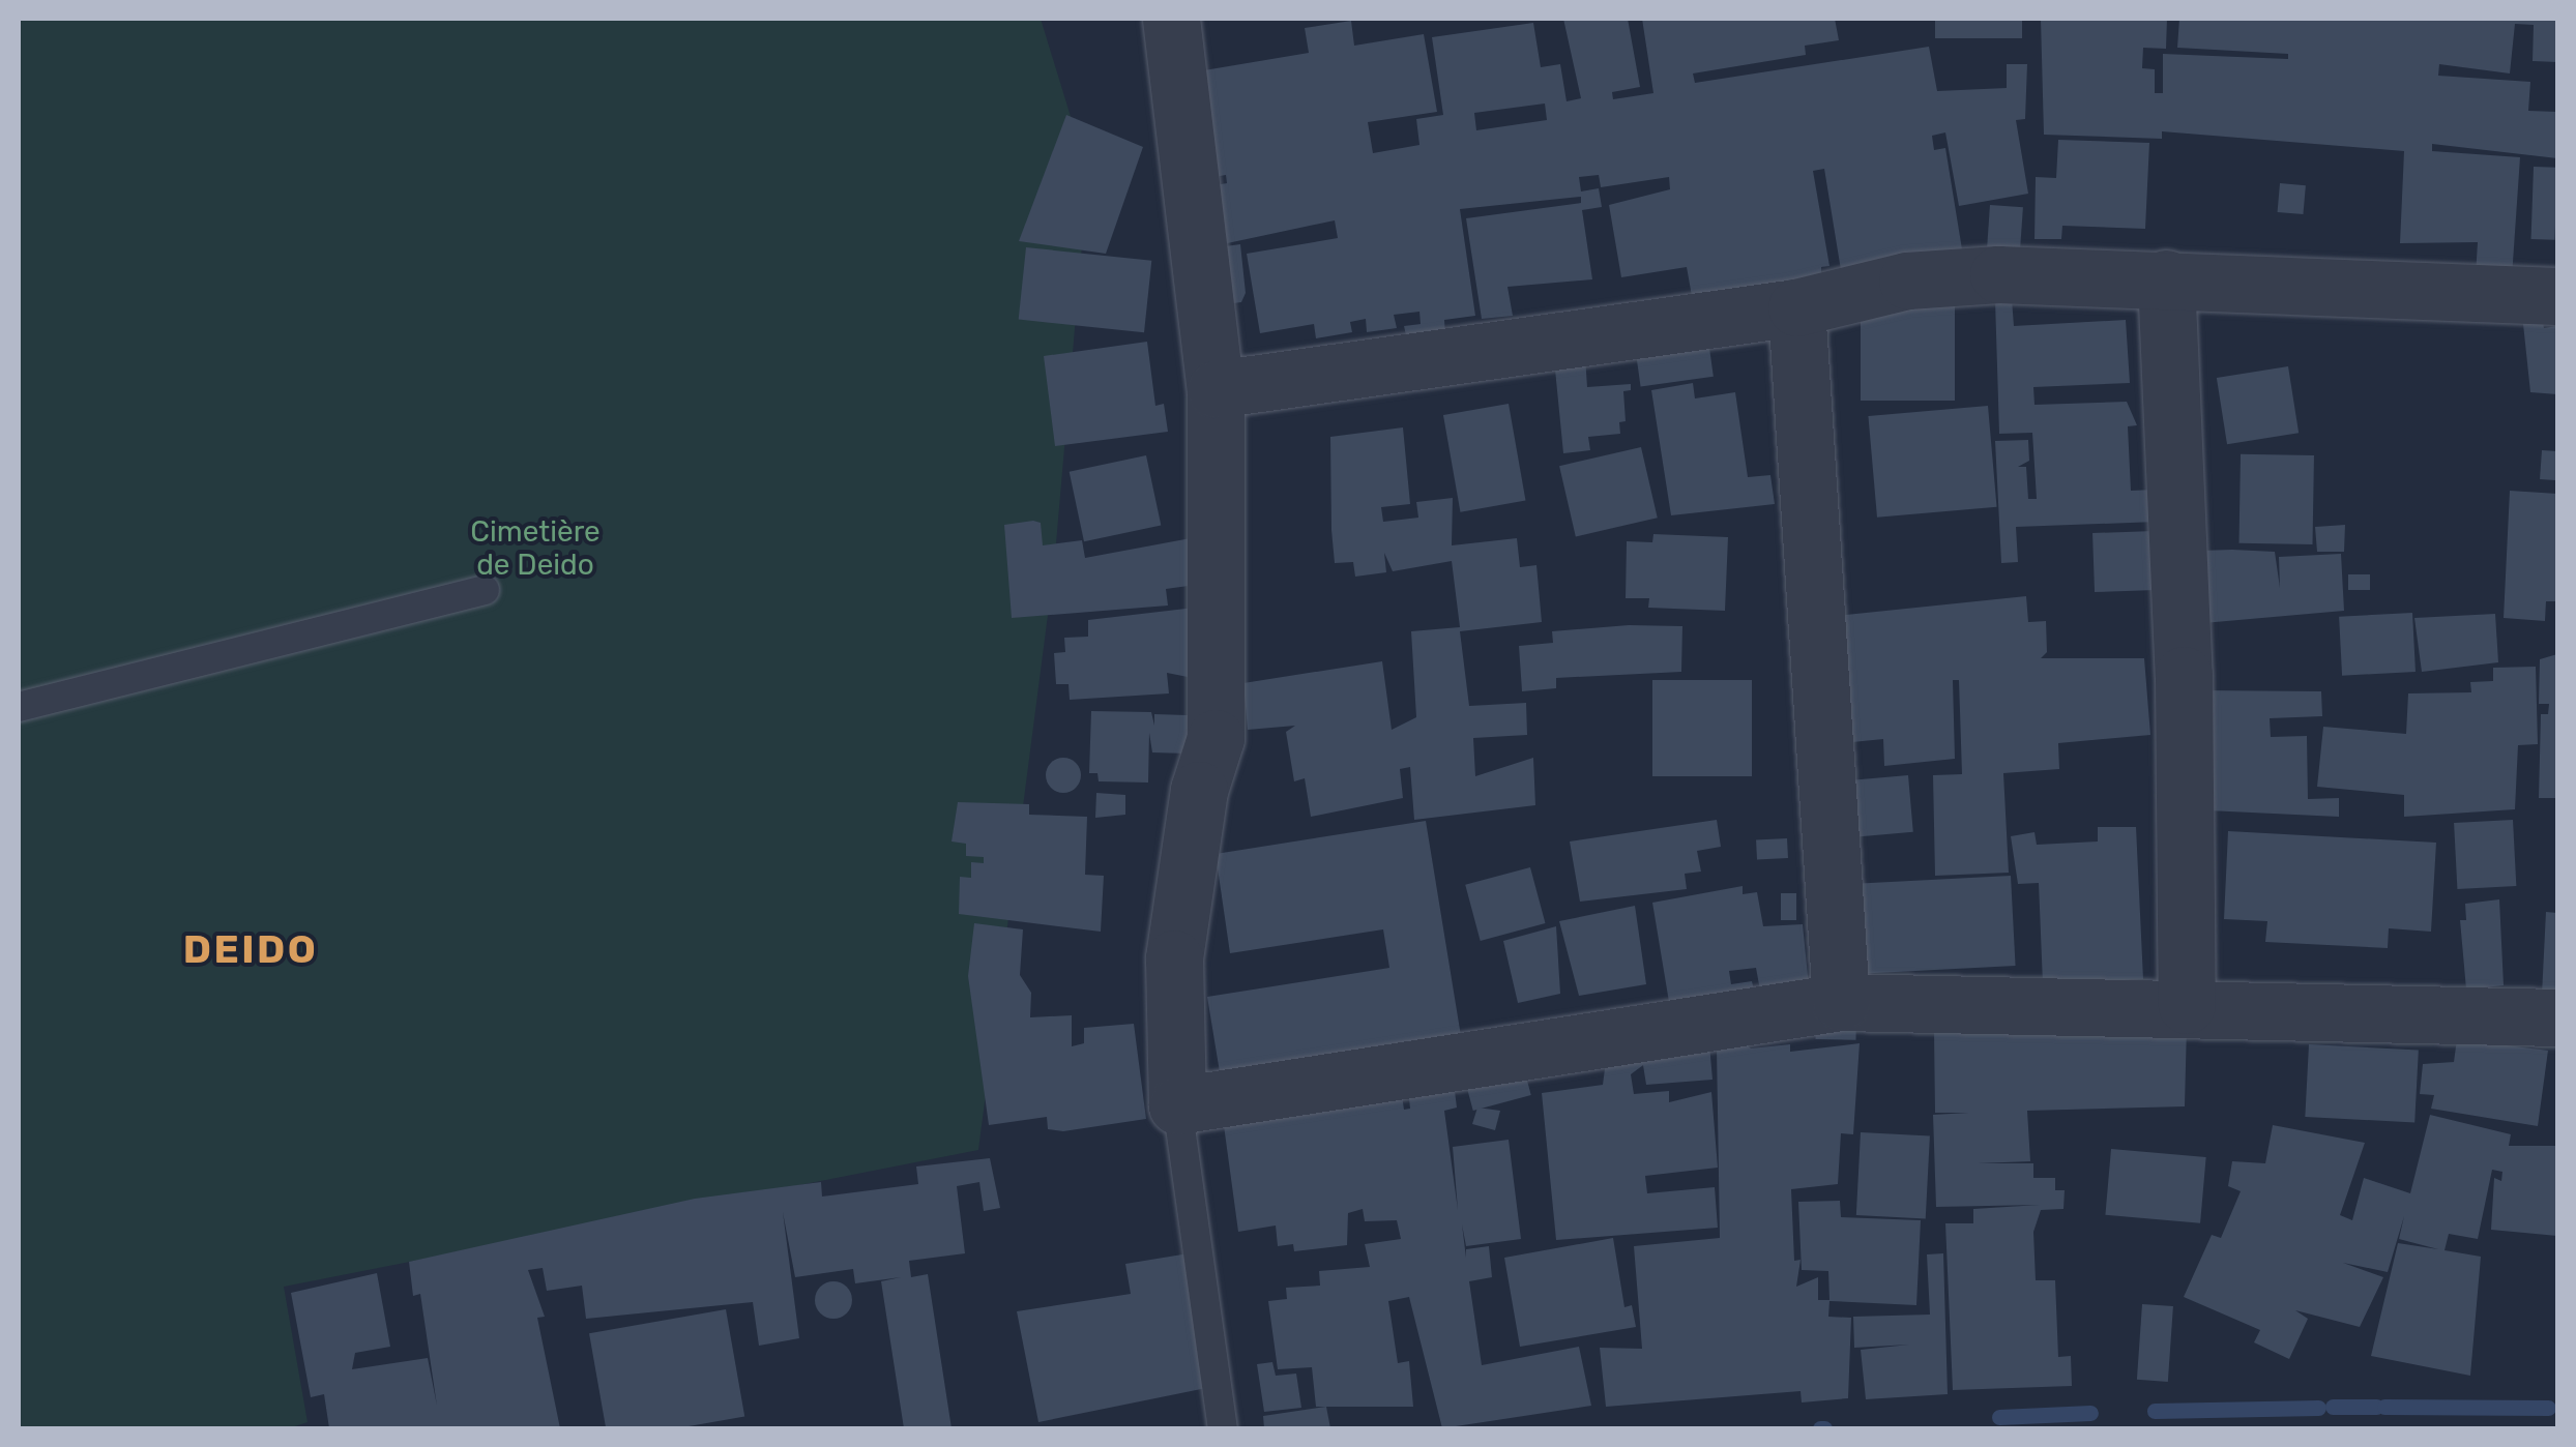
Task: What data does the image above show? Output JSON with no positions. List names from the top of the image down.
{
  "districts": ["DEIDO"],
  "parks": ["Cimetière de Deido"]
}
